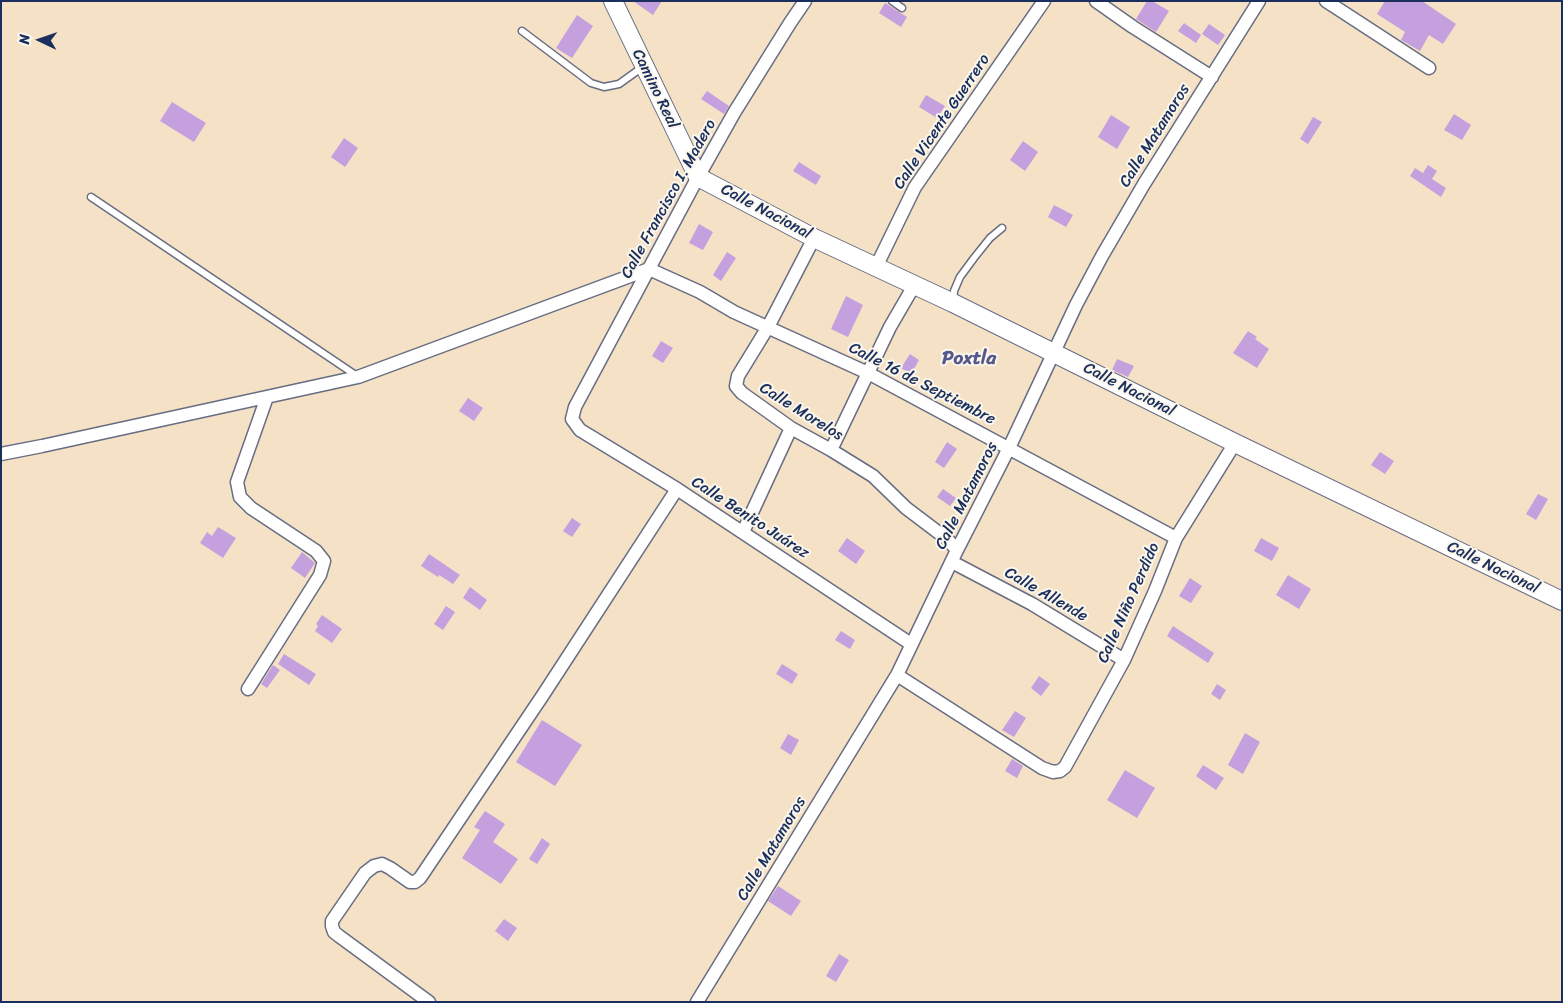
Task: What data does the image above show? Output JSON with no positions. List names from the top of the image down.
{
  "streets": {
    "street": [
      "Camino Real",
      "Calle Vicente Guerrero",
      "Calle Matamoros",
      "Calle Francisco I. Madero",
      "Calle Nacional",
      "Calle 16 de Septiembre",
      "Calle Morelos",
      "Calle Benito Juárez",
      "Calle Allende",
      "Calle Niño Perdido"
    ]
  },
  "crossings": [
    ["Camino Real", "Calle Francisco I. Madero"],
    ["Camino Real", "Calle Nacional"],
    ["Calle Vicente Guerrero", "Calle Nacional"],
    ["Calle Matamoros", "Calle Nacional"],
    ["Calle Matamoros", "Calle 16 de Septiembre"],
    ["Calle Matamoros", "Calle Morelos"],
    ["Calle Matamoros", "Calle Benito Juárez"],
    ["Calle Matamoros", "Calle Allende"],
    ["Calle Matamoros", "Calle Niño Perdido"],
    ["Calle Francisco I. Madero", "Calle Nacional"],
    ["Calle Francisco I. Madero", "Calle 16 de Septiembre"],
    ["Calle Francisco I. Madero", "Calle Benito Juárez"],
    ["Calle Nacional", "Calle Morelos"],
    ["Calle Nacional", "Calle Niño Perdido"],
    ["Calle 16 de Septiembre", "Calle Morelos"],
    ["Calle 16 de Septiembre", "Calle Niño Perdido"],
    ["Calle Allende", "Calle Niño Perdido"]
  ],
  "districts": ["Poxtla"],
  "north": "left"
}
